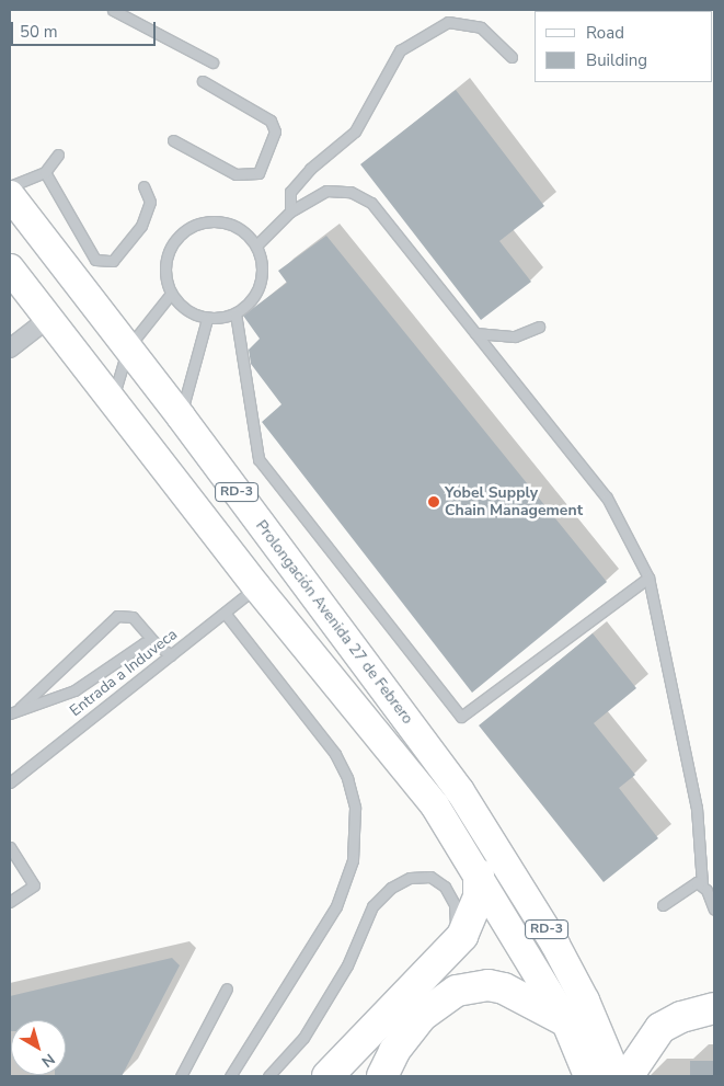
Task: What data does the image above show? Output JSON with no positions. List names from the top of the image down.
{
  "streets": {
    "main road": ["RD-3", "Prolongación Avenida 27 de Febrero"],
    "lane": ["Entrada a Induveca"]
  },
  "crossings": [
    ["RD-3", "Entrada a Induveca"]
  ],
  "places": ["Yobel Supply Chain Management"],
  "legend": ["Road", "Building"],
  "scale_bar": "50 m",
  "north": "bottom right"
}
